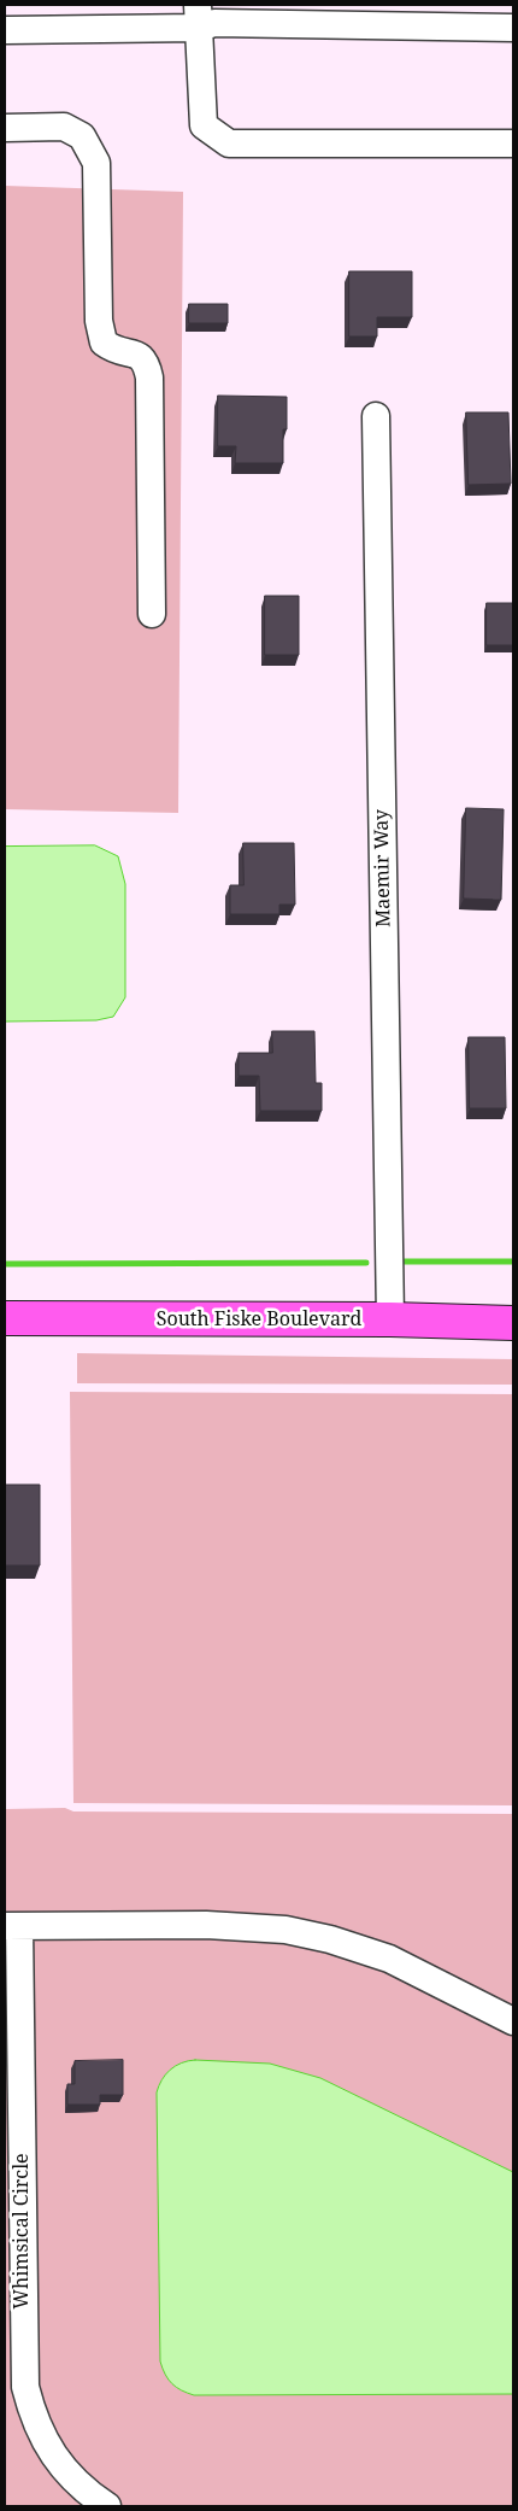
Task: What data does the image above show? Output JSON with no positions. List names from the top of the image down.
{
  "streets": {
    "main road": ["South Fiske Boulevard"],
    "street": ["Maemir Way", "Whimsical Circle"]
  },
  "crossings": [
    ["Maemir Way", "South Fiske Boulevard"]
  ]
}
